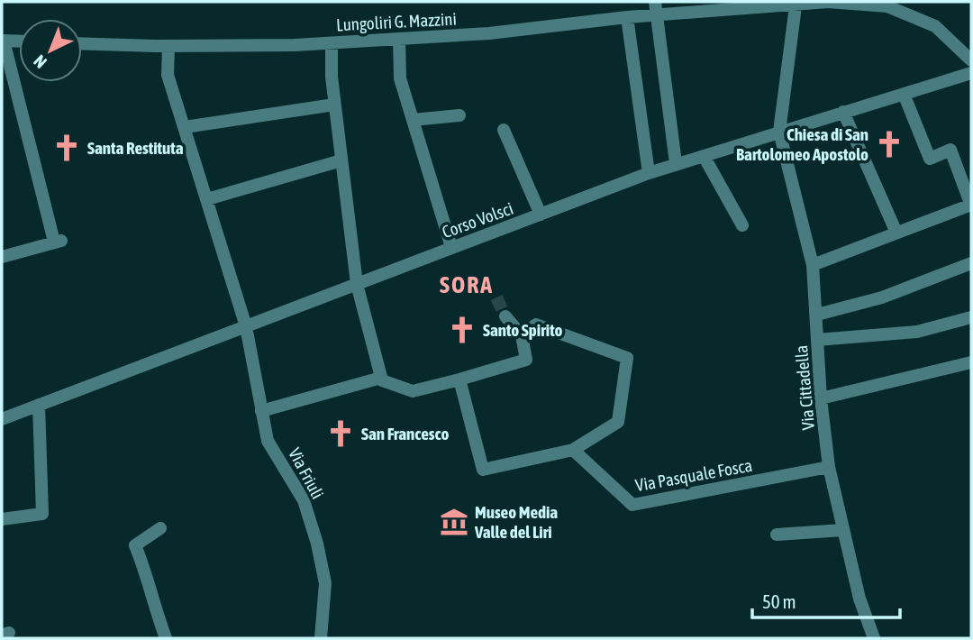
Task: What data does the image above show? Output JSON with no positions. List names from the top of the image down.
{
  "streets": {
    "street": [
      "Lungoliri G. Mazzini",
      "Corso Volsci",
      "Via Cittadella",
      "Via Friuli",
      "Via Pasquale Fosca"
    ]
  },
  "crossings": [
    ["Lungoliri G. Mazzini", "Via Friuli"],
    ["Corso Volsci", "Via Cittadella"],
    ["Corso Volsci", "Via Friuli"],
    ["Via Cittadella", "Via Pasquale Fosca"]
  ],
  "districts": ["SORA"],
  "places": {
    "church": [
      "Chiesa di San Bartolomeo Apostolo",
      "Santa Restituta",
      "Santo Spirito",
      "San Francesco"
    ],
    "museum": ["Museo Media Valle del Liri"]
  },
  "scale_bar": "50 m",
  "north": "bottom left"
}
